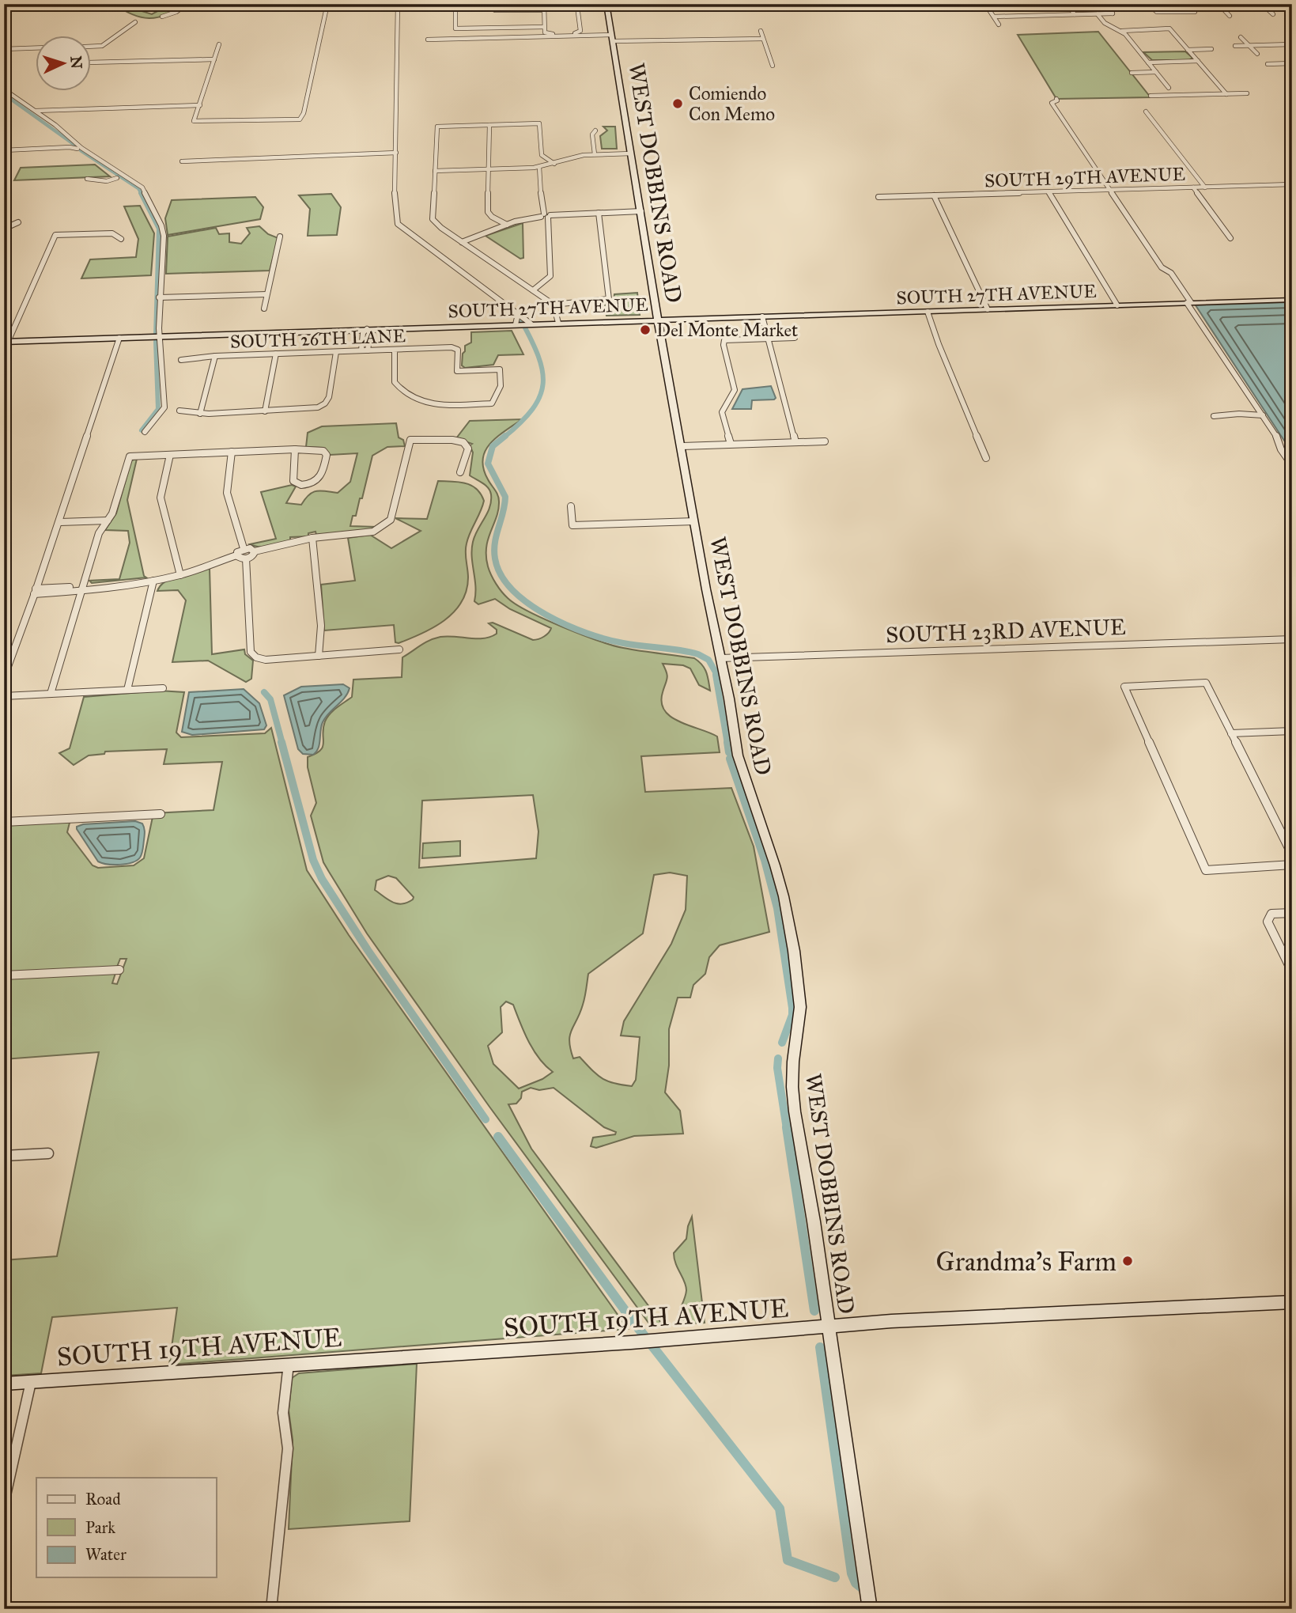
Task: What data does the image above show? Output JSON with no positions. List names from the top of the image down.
{
  "streets": {
    "main road": ["WEST DOBBINS ROAD", "SOUTH 27TH AVENUE", "SOUTH 19TH AVENUE"],
    "street": ["SOUTH 29TH AVENUE", "SOUTH 26TH LANE", "SOUTH 23RD AVENUE"]
  },
  "crossings": [
    ["WEST DOBBINS ROAD", "SOUTH 27TH AVENUE"],
    ["WEST DOBBINS ROAD", "SOUTH 23RD AVENUE"],
    ["WEST DOBBINS ROAD", "SOUTH 19TH AVENUE"]
  ],
  "places": ["Comiendo Con Memo", "Del Monte Market", "Grandma’s Farm"],
  "legend": ["Road", "Park", "Water"],
  "north": "right"
}
